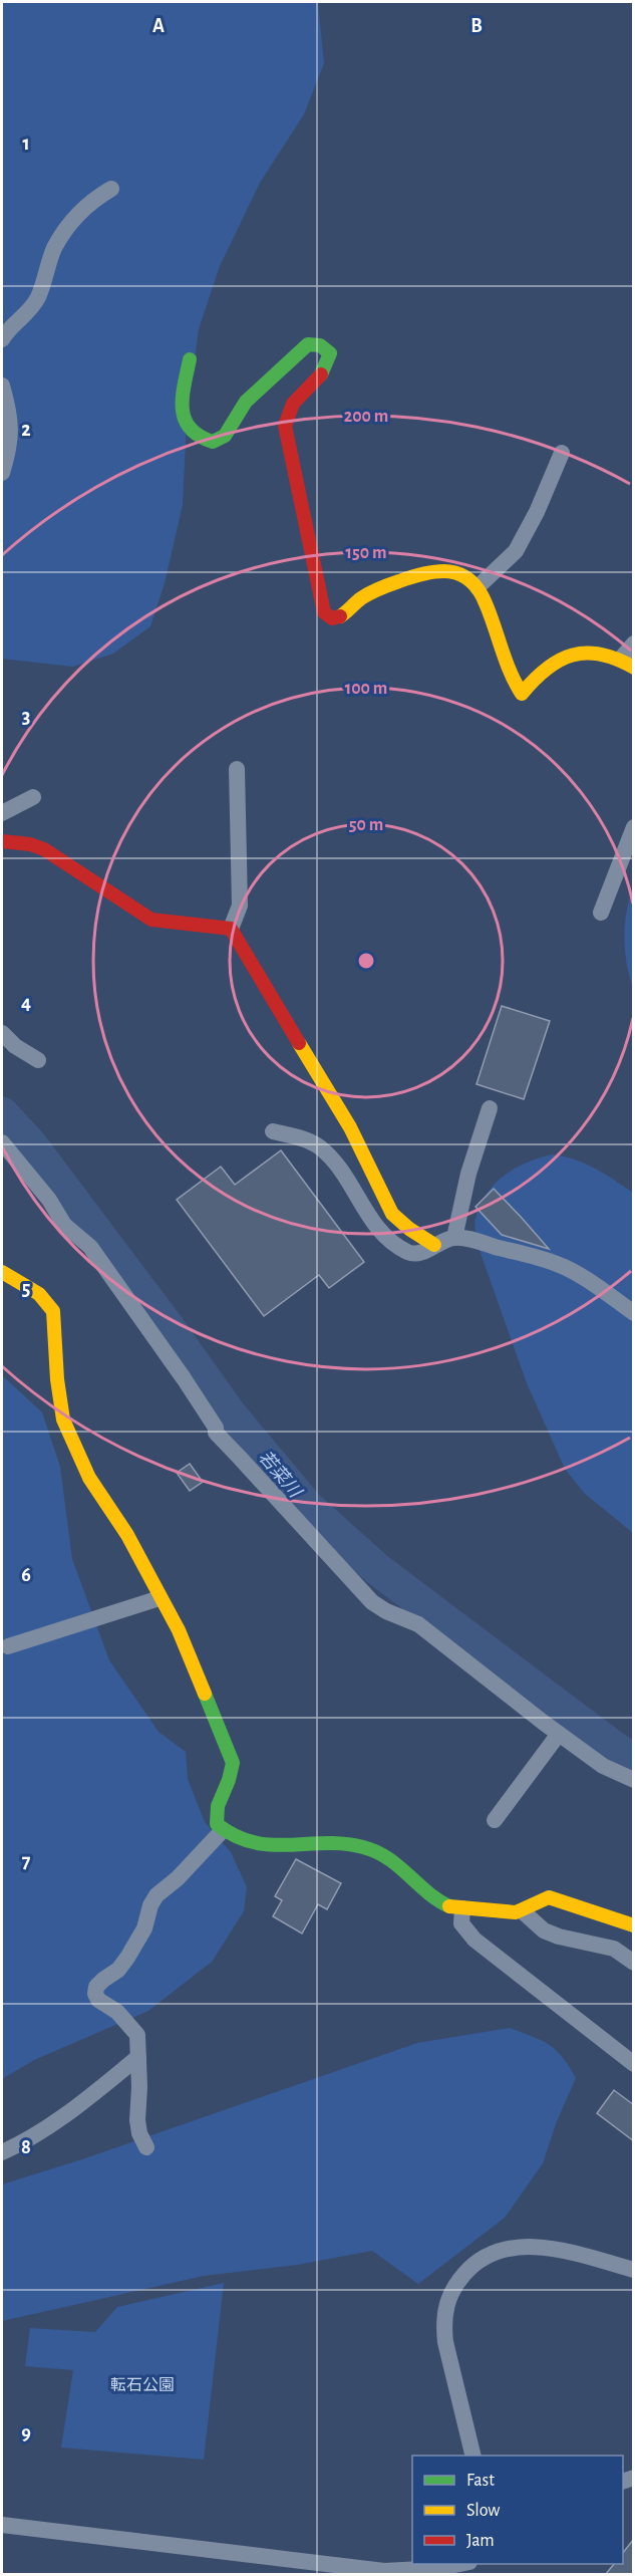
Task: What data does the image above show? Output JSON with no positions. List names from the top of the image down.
{
  "water": ["若菜川"],
  "parks": ["転石公園"],
  "legend": ["Fast", "Slow", "Jam"],
  "grid": {
    "columns": ["A", "B"],
    "rows": [
      "1",
      "2",
      "3",
      "4",
      "5",
      "6",
      "7",
      "8",
      "9"
    ]
  },
  "rings": [
    "200 m",
    "150 m",
    "100 m",
    "50 m"
  ]
}
